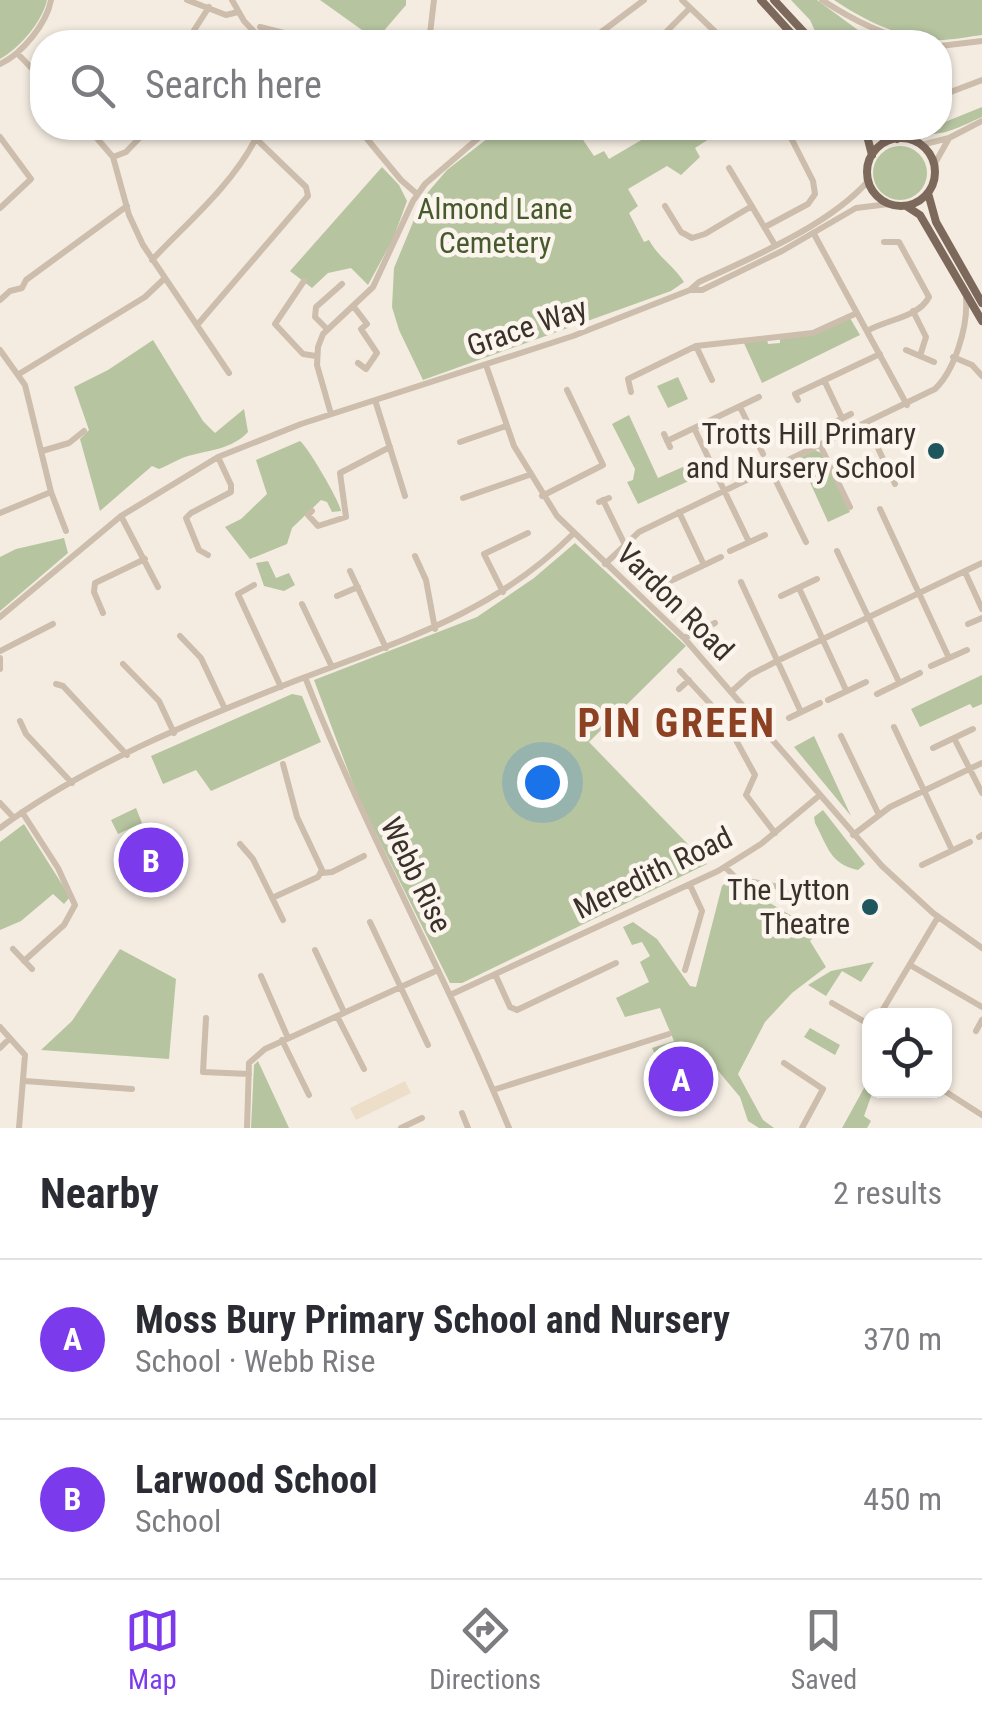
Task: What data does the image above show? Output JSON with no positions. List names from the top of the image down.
{
  "streets": {
    "street": [
      "Grace Way",
      "Vardon Road",
      "Meredith Road",
      "Webb Rise"
    ]
  },
  "crossings": [
    ["Grace Way", "Vardon Road"],
    ["Vardon Road", "Meredith Road"],
    ["Meredith Road", "Webb Rise"]
  ],
  "districts": ["PIN GREEN"],
  "parks": ["Almond Lane Cemetery"],
  "places": ["Trotts Hill Primary and Nursery School", "The Lytton Theatre"],
  "page": {
    "search": "Search here",
    "pins": ["B", "A"],
    "heading": ["Nearby", "2 results"],
    "list": [
      {
        "mark": "A",
        "name": "Moss Bury Primary School and Nursery",
        "note": "School · Webb Rise",
        "value": "370 m"
      },
      {
        "mark": "B",
        "name": "Larwood School",
        "note": "School",
        "value": "450 m"
      }
    ],
    "nav": ["Map", "Directions", "Saved"]
  }
}
